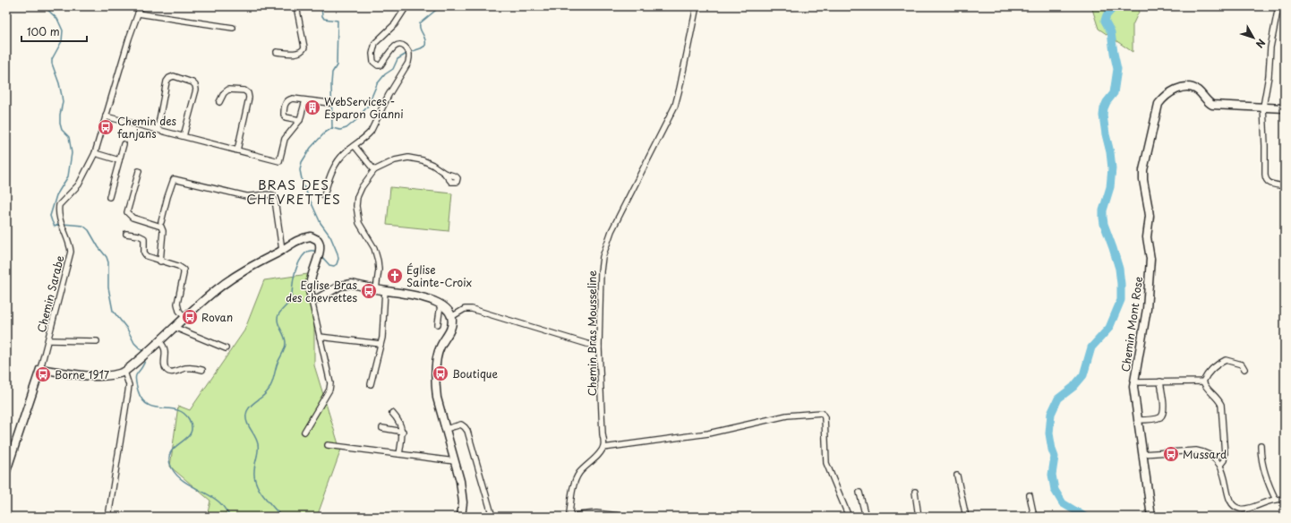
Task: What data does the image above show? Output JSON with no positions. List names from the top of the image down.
{
  "streets": {
    "main road": ["Chemin Mont Rose"],
    "street": ["Chemin Sarabe", "Chemin Bras Mousseline"]
  },
  "districts": ["BRAS DES CHEVRETTES"],
  "places": {
    "building": ["WebServices - Esparon Gianni"],
    "bus stop": [
      "Chemin des fanjans",
      "Eglise Bras des chevrettes",
      "Rovan",
      "Boutique",
      "Borne 1917",
      "Mussard"
    ],
    "church": ["Église Sainte-Croix"]
  },
  "scale_bar": "100 m",
  "north": "bottom right"
}
